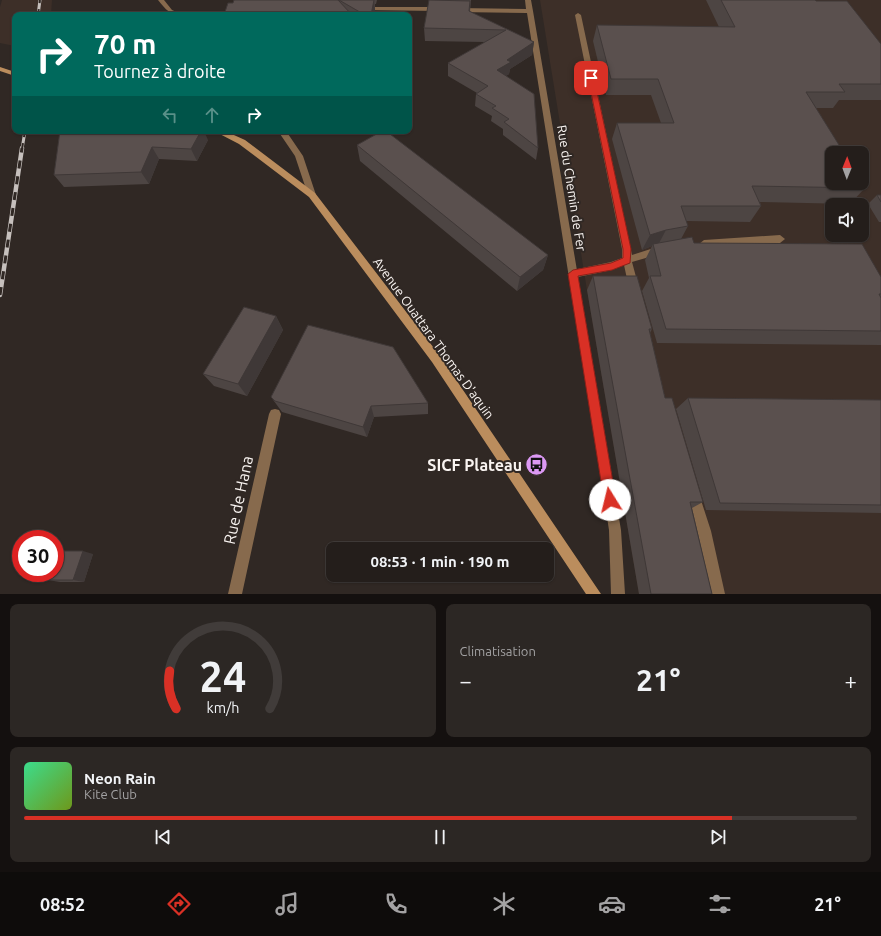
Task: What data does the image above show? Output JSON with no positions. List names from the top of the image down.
{
  "streets": {
    "main road": ["Avenue Ouattara Thomas D'aquin"],
    "street": ["Rue du Chemin de Fer", "Rue de Hana"]
  },
  "places": {
    "bus stop": ["SICF Plateau"]
  },
  "north": "top",
  "page": {
    "turn": ["70 m", "Tournez à droite"],
    "limit": "30",
    "trip": "08:53 · 1 min · 190 m",
    "tile": "Climatisation",
    "heat": ["−", "21°", "+"],
    "song": ["Neon Rain", "Kite Club"],
    "tabs": ["08:52", "21°"],
    "gauge": ["24", "km/h"]
  }
}
